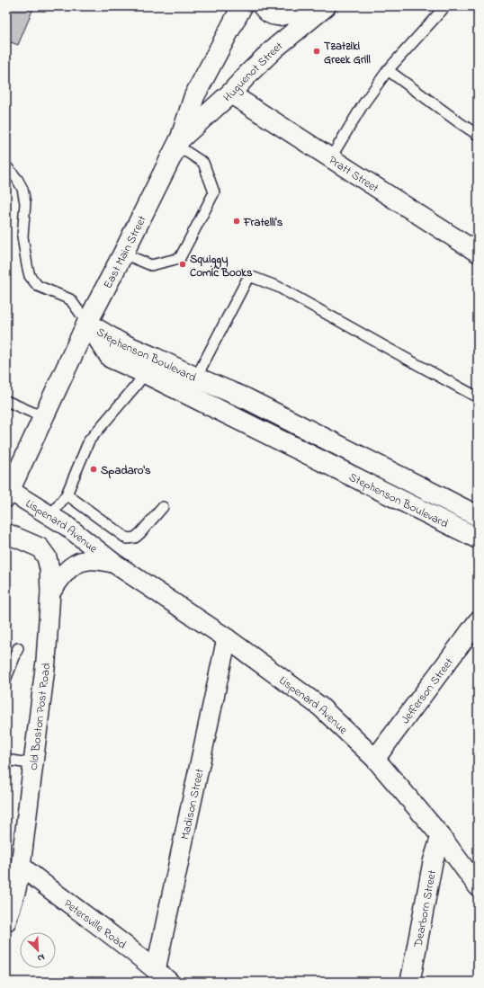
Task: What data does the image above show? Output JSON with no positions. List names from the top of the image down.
{
  "streets": {
    "street": [
      "Huguenot Street",
      "Pratt Street",
      "East Main Street",
      "Stephenson Boulevard",
      "Lispenard Avenue",
      "Jefferson Street",
      "Old Boston Post Road",
      "Madison Street",
      "Dearborn Street",
      "Petersville Road"
    ]
  },
  "crossings": [
    ["Huguenot Street", "Pratt Street"],
    ["Huguenot Street", "East Main Street"],
    ["East Main Street", "Stephenson Boulevard"],
    ["East Main Street", "Lispenard Avenue"],
    ["Lispenard Avenue", "Jefferson Street"],
    ["Lispenard Avenue", "Old Boston Post Road"],
    ["Lispenard Avenue", "Madison Street"],
    ["Lispenard Avenue", "Dearborn Street"],
    ["Old Boston Post Road", "Petersville Road"],
    ["Madison Street", "Petersville Road"]
  ],
  "places": [
    "Tzatziki Greek Grill",
    "Fratelli's",
    "Squiggy Comic Books",
    "Spadaro's"
  ],
  "north": "bottom right"
}
